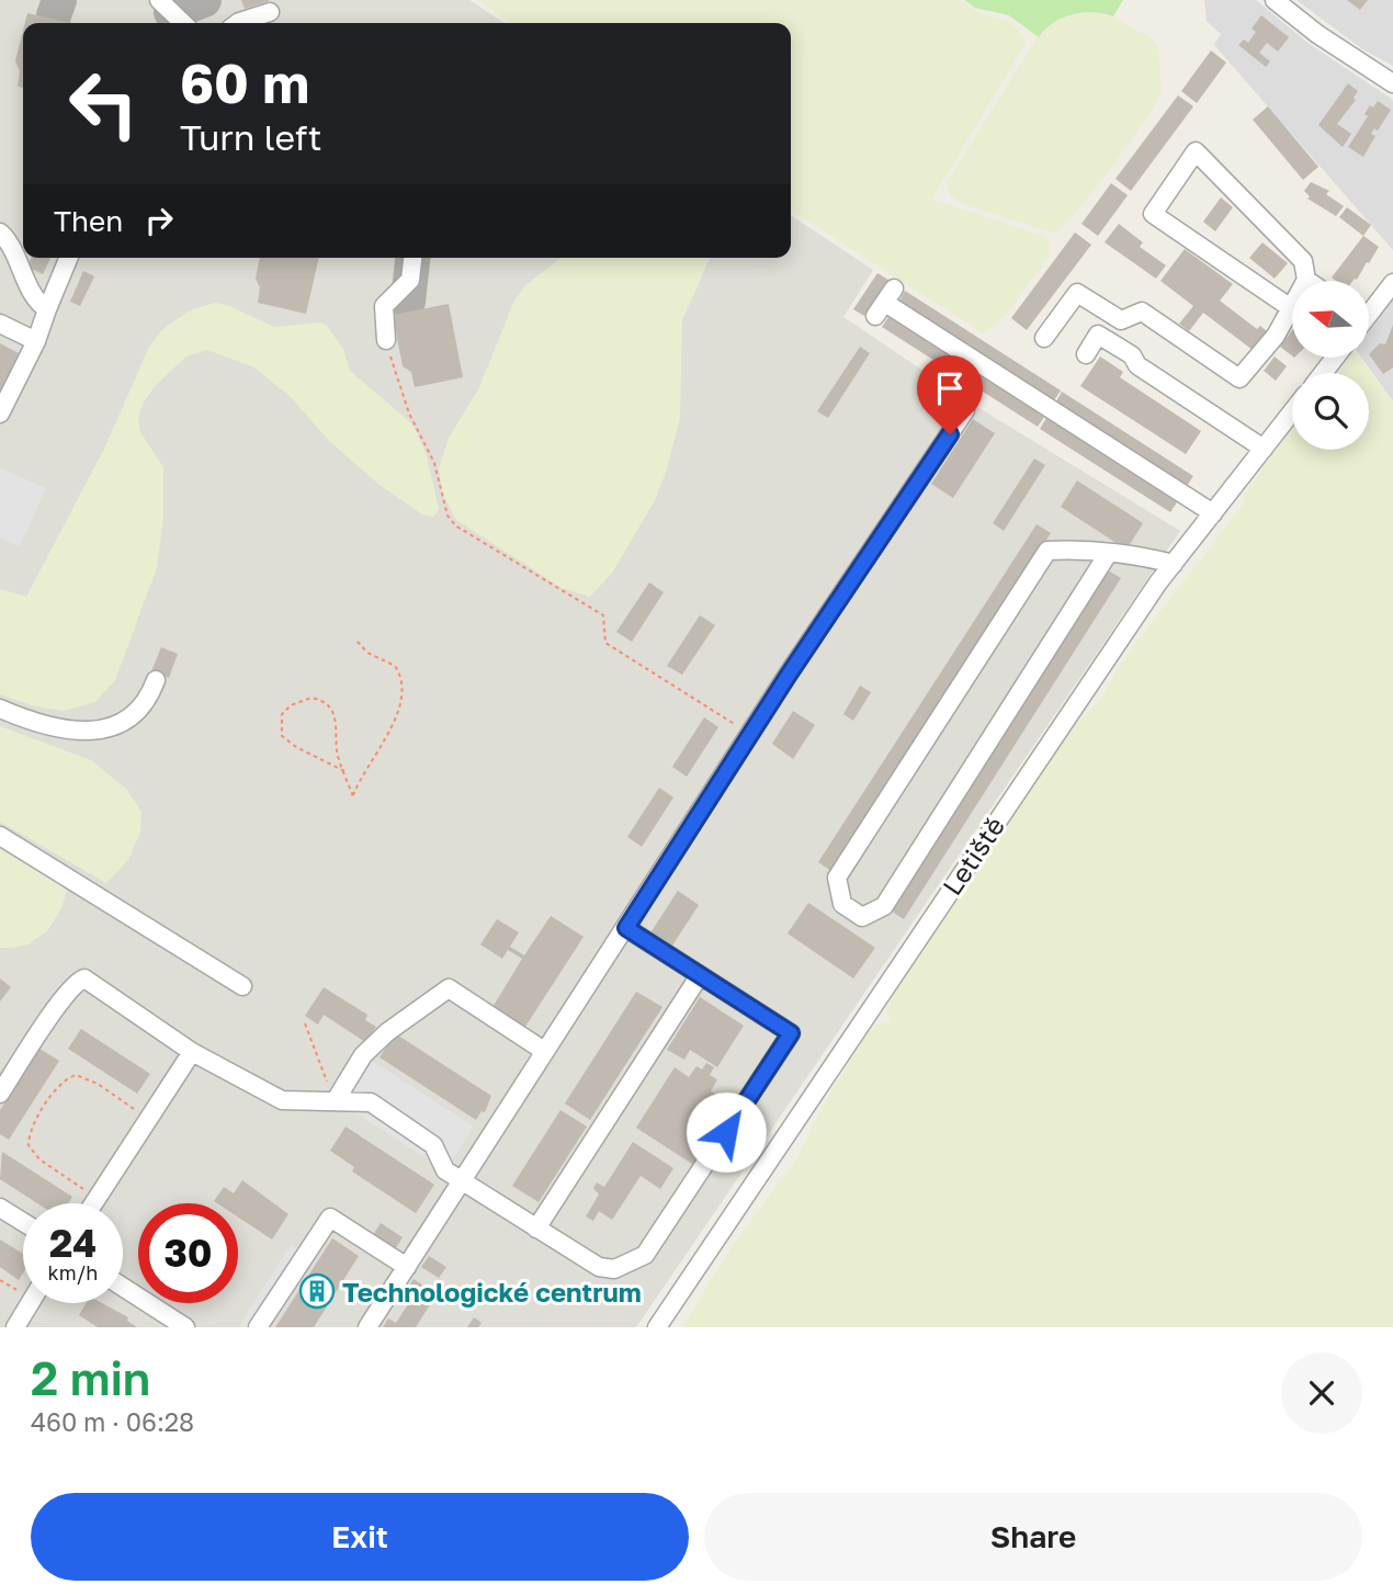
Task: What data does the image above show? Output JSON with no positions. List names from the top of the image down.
{
  "streets": {
    "street": ["Letiště"]
  },
  "places": {
    "building": ["Technologické centrum"]
  },
  "north": "left",
  "page": {
    "turn": ["60 m", "Turn left"],
    "then": "Then",
    "speed": "24 km/h",
    "limit": "30",
    "heading": ["2 min", "460 m · 06:28"],
    "buttons": ["Exit", "Share"]
  }
}
